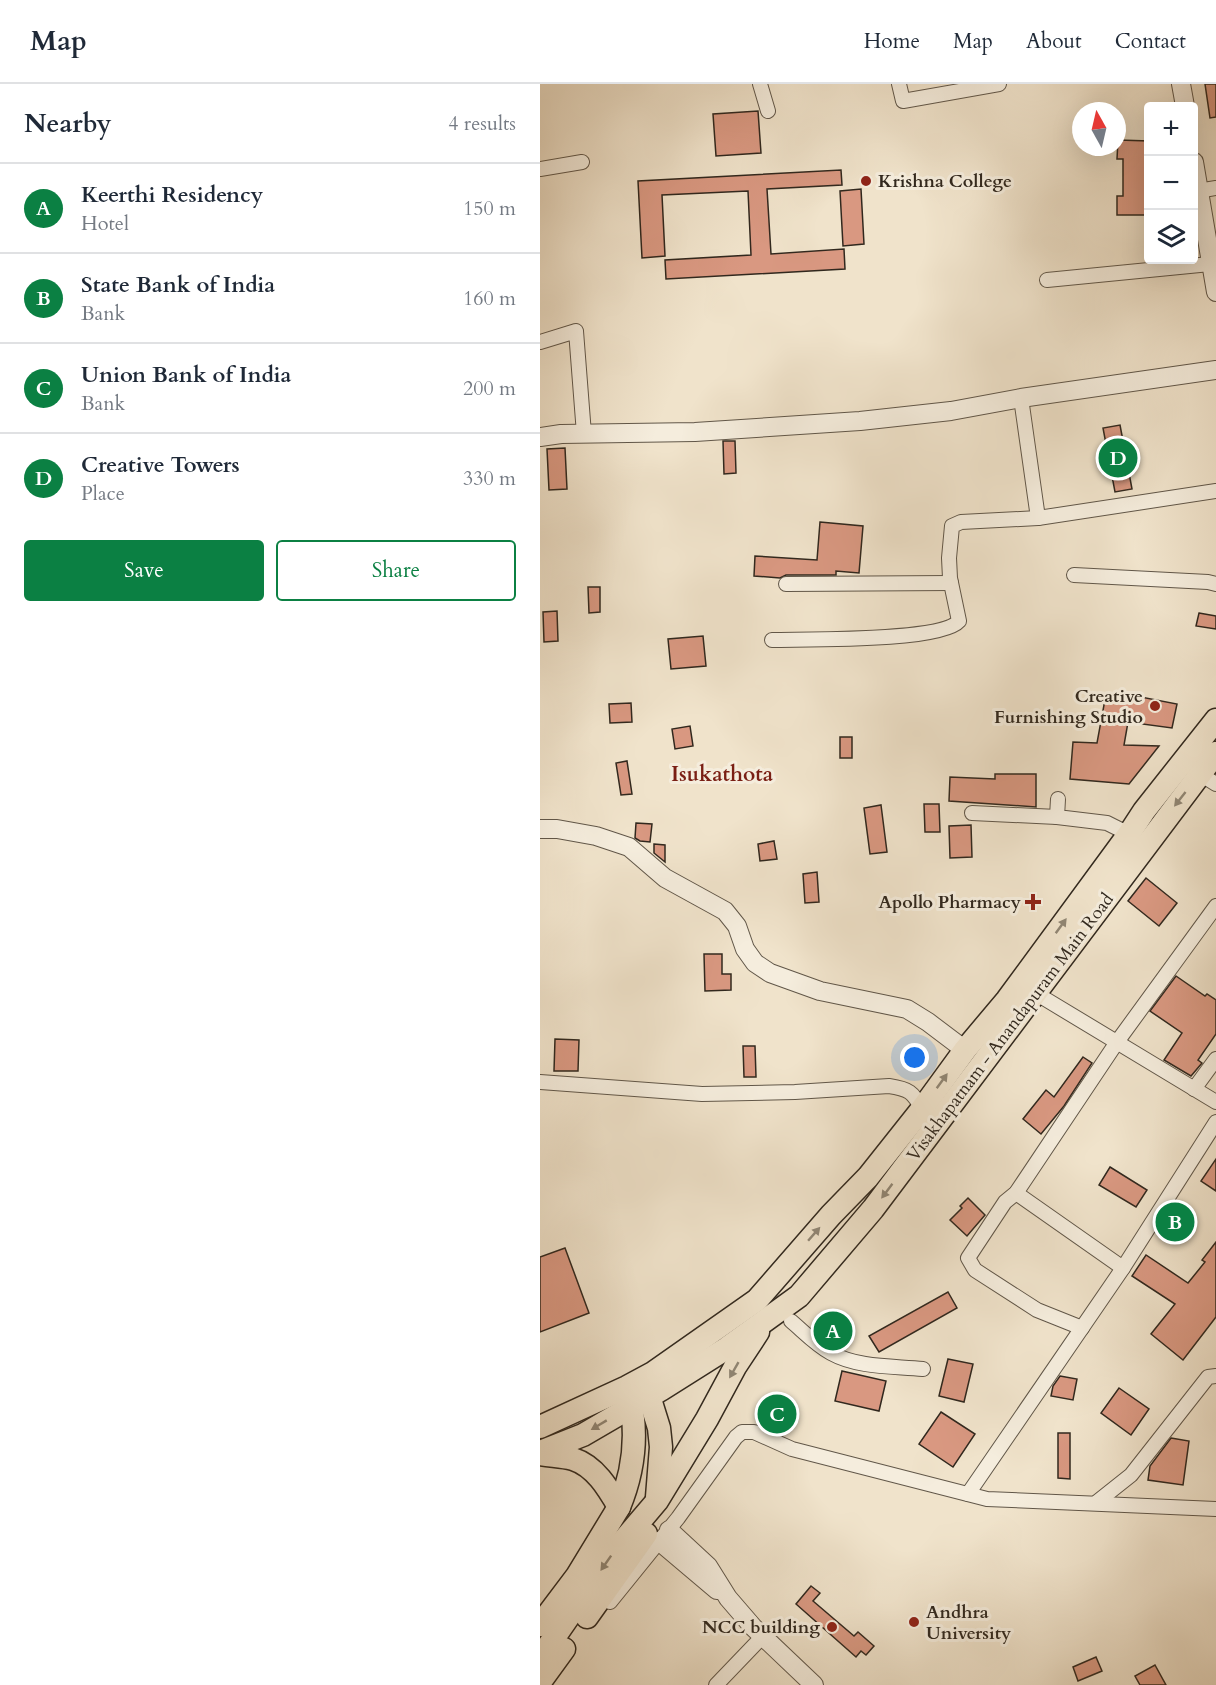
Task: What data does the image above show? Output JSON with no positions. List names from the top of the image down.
{
  "streets": {
    "main road": ["Visakhapatnam - Anandapuram Main Road"]
  },
  "districts": ["Isukathota"],
  "places": {
    "other": [
      "Krishna College",
      "Creative Furnishing Studio",
      "Andhra University",
      "NCC building"
    ],
    "health": ["Apollo Pharmacy"]
  },
  "north": "top",
  "page": {
    "header": "Map",
    "nav": [
      "Home",
      "Map",
      "About",
      "Contact"
    ],
    "heading": ["Nearby", "4 results"],
    "map_buttons": ["+", "−"],
    "list": [
      {
        "mark": "A",
        "name": "Keerthi Residency",
        "note": "Hotel",
        "value": "150 m"
      },
      {
        "mark": "B",
        "name": "State Bank of India",
        "note": "Bank",
        "value": "160 m"
      },
      {
        "mark": "C",
        "name": "Union Bank of India",
        "note": "Bank",
        "value": "200 m"
      },
      {
        "mark": "D",
        "name": "Creative Towers",
        "note": "Place",
        "value": "330 m"
      }
    ],
    "pins": [
      "D",
      "B",
      "A",
      "C"
    ],
    "buttons": ["Save", "Share"]
  }
}
